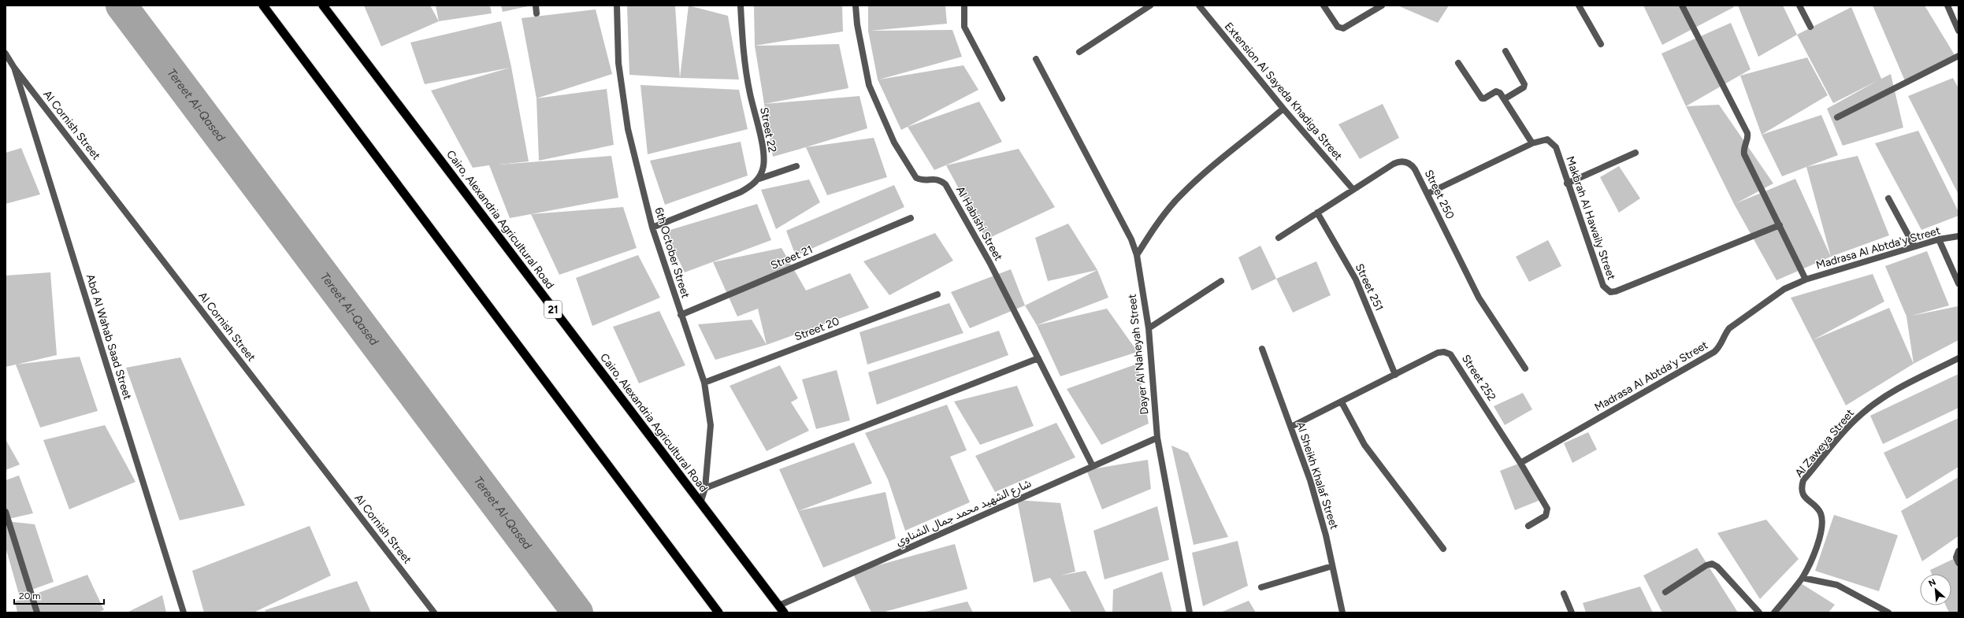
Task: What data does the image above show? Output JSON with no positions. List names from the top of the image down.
{
  "streets": {
    "highway": ["Cairo, Alexandria Agricultural Road", "21"],
    "street": [
      "Extension Al Sayeda Khadiga Street",
      "Al Cornish Street",
      "Street 22",
      "Street 250",
      "Makbrah Al Hawaily Street",
      "Al Habishi Street",
      "Madrasa Al Abtda'y Street",
      "6th October Street",
      "Street 21",
      "Street 251",
      "Street 20",
      "Abd Al Wahab Saad Street",
      "Dayer Al Naheyah Street",
      "Street 252",
      "Al Zaweya Street",
      "Al Sheikh Khalaf Street",
      "شارع الشهيد محمد جمال الشناوي"
    ]
  },
  "crossings": [
    ["Extension Al Sayeda Khadiga Street", "Street 250"],
    ["Al Cornish Street", "Abd Al Wahab Saad Street"],
    ["Street 250", "Makbrah Al Hawaily Street"],
    ["Street 250", "Street 251"],
    ["Cairo, Alexandria Agricultural Road", "6th October Street"],
    ["Cairo, Alexandria Agricultural Road", "شارع الشهيد محمد جمال الشناوي"],
    ["Al Habishi Street", "شارع الشهيد محمد جمال الشناوي"],
    ["Madrasa Al Abtda'y Street", "Street 252"],
    ["6th October Street", "Street 21"],
    ["6th October Street", "Street 20"],
    ["Street 251", "Street 252"],
    ["Dayer Al Naheyah Street", "شارع الشهيد محمد جمال الشناوي"],
    ["Street 252", "Al Sheikh Khalaf Street"]
  ],
  "water": ["Tereet Al-Qased"],
  "scale_bar": "20 m",
  "north": "top left"
}
